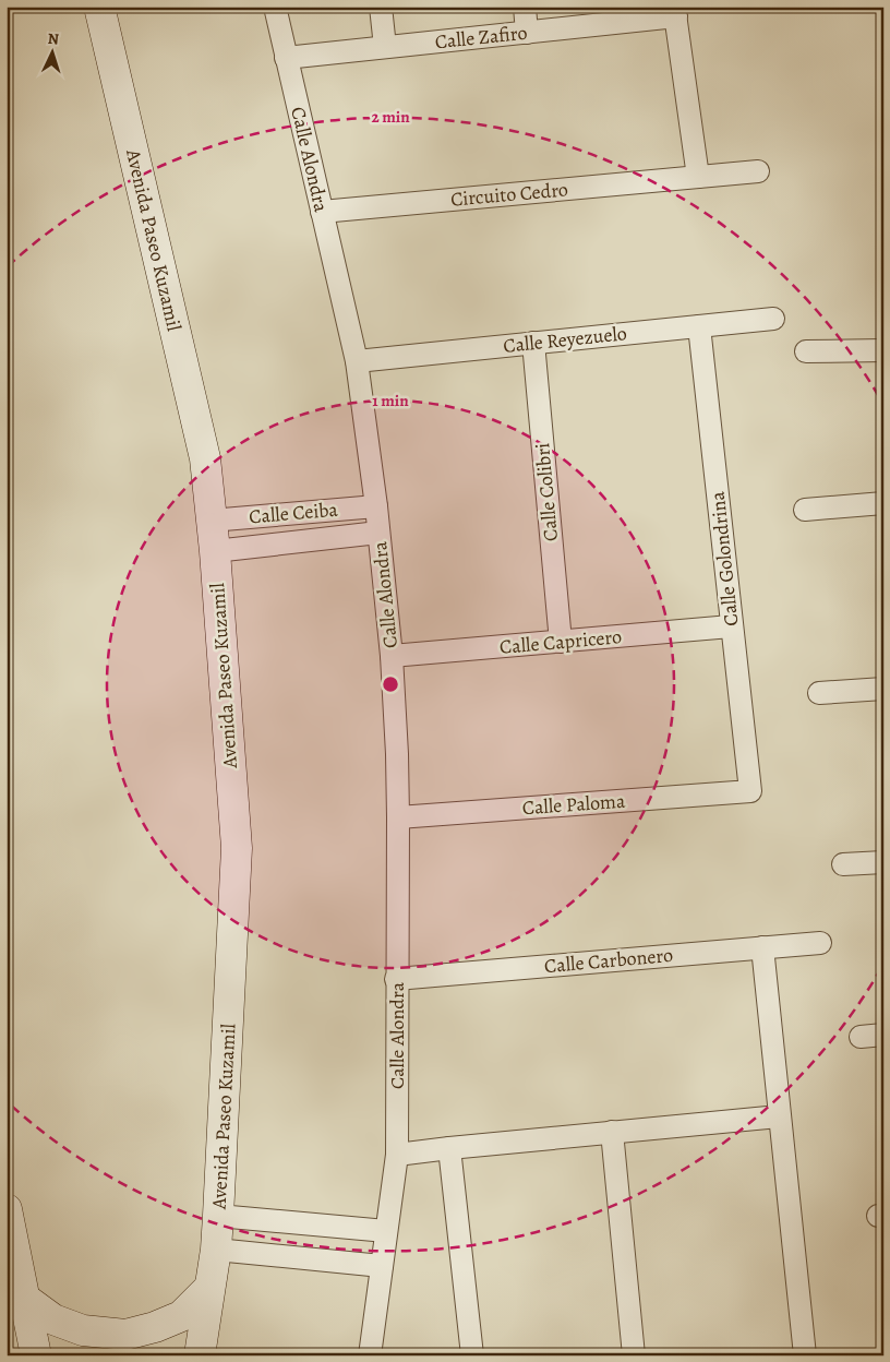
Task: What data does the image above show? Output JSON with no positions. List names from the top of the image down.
{
  "streets": {
    "main road": ["Avenida Paseo Kuzamil"],
    "street": [
      "Calle Zafiro",
      "Calle Alondra",
      "Circuito Cedro",
      "Calle Reyezuelo",
      "Calle Colibri",
      "Calle Ceiba",
      "Calle Golondrina",
      "Calle Capricero",
      "Calle Paloma",
      "Calle Carbonero"
    ]
  },
  "crossings": [
    ["Calle Zafiro", "Calle Alondra"],
    ["Calle Alondra", "Circuito Cedro"],
    ["Calle Alondra", "Calle Reyezuelo"],
    ["Calle Alondra", "Calle Ceiba"],
    ["Calle Alondra", "Calle Capricero"],
    ["Calle Alondra", "Calle Paloma"],
    ["Calle Alondra", "Calle Carbonero"],
    ["Avenida Paseo Kuzamil", "Calle Ceiba"],
    ["Calle Reyezuelo", "Calle Colibri"],
    ["Calle Reyezuelo", "Calle Golondrina"],
    ["Calle Colibri", "Calle Capricero"],
    ["Calle Golondrina", "Calle Capricero"],
    ["Calle Golondrina", "Calle Paloma"]
  ],
  "north": "top",
  "rings": ["2 min", "1 min"]
}
